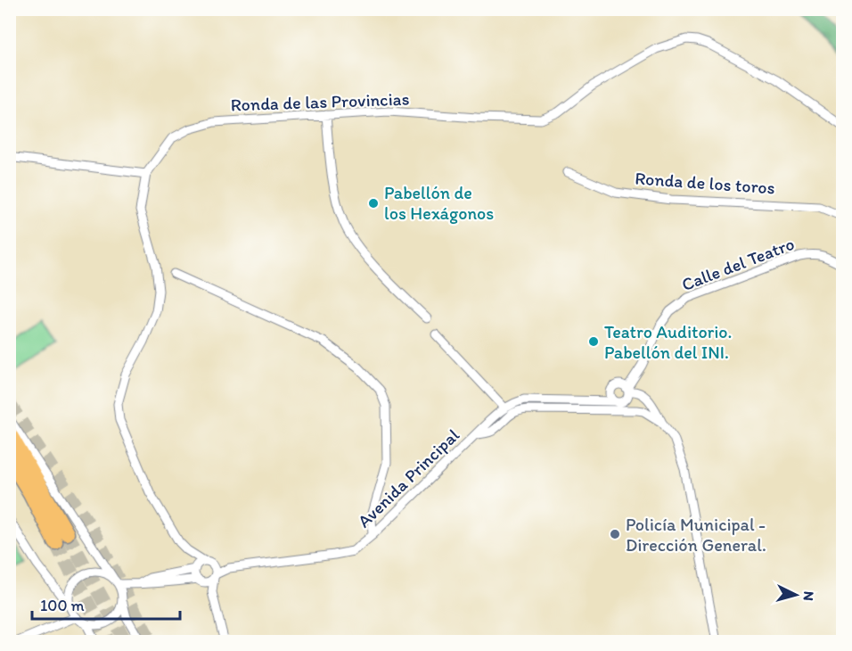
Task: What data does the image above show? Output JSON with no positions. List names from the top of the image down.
{
  "streets": {
    "street": [
      "Ronda de las Provincias",
      "Ronda de los toros",
      "Calle del Teatro",
      "Avenida Principal"
    ]
  },
  "crossings": [
    ["Ronda de las Provincias", "Avenida Principal"]
  ],
  "places": ["Pabellón de los Hexágonos", "Teatro Auditorio. Pabellón del INI.", "Policía Municipal - Dirección General."],
  "scale_bar": "100 m",
  "north": "right"
}
